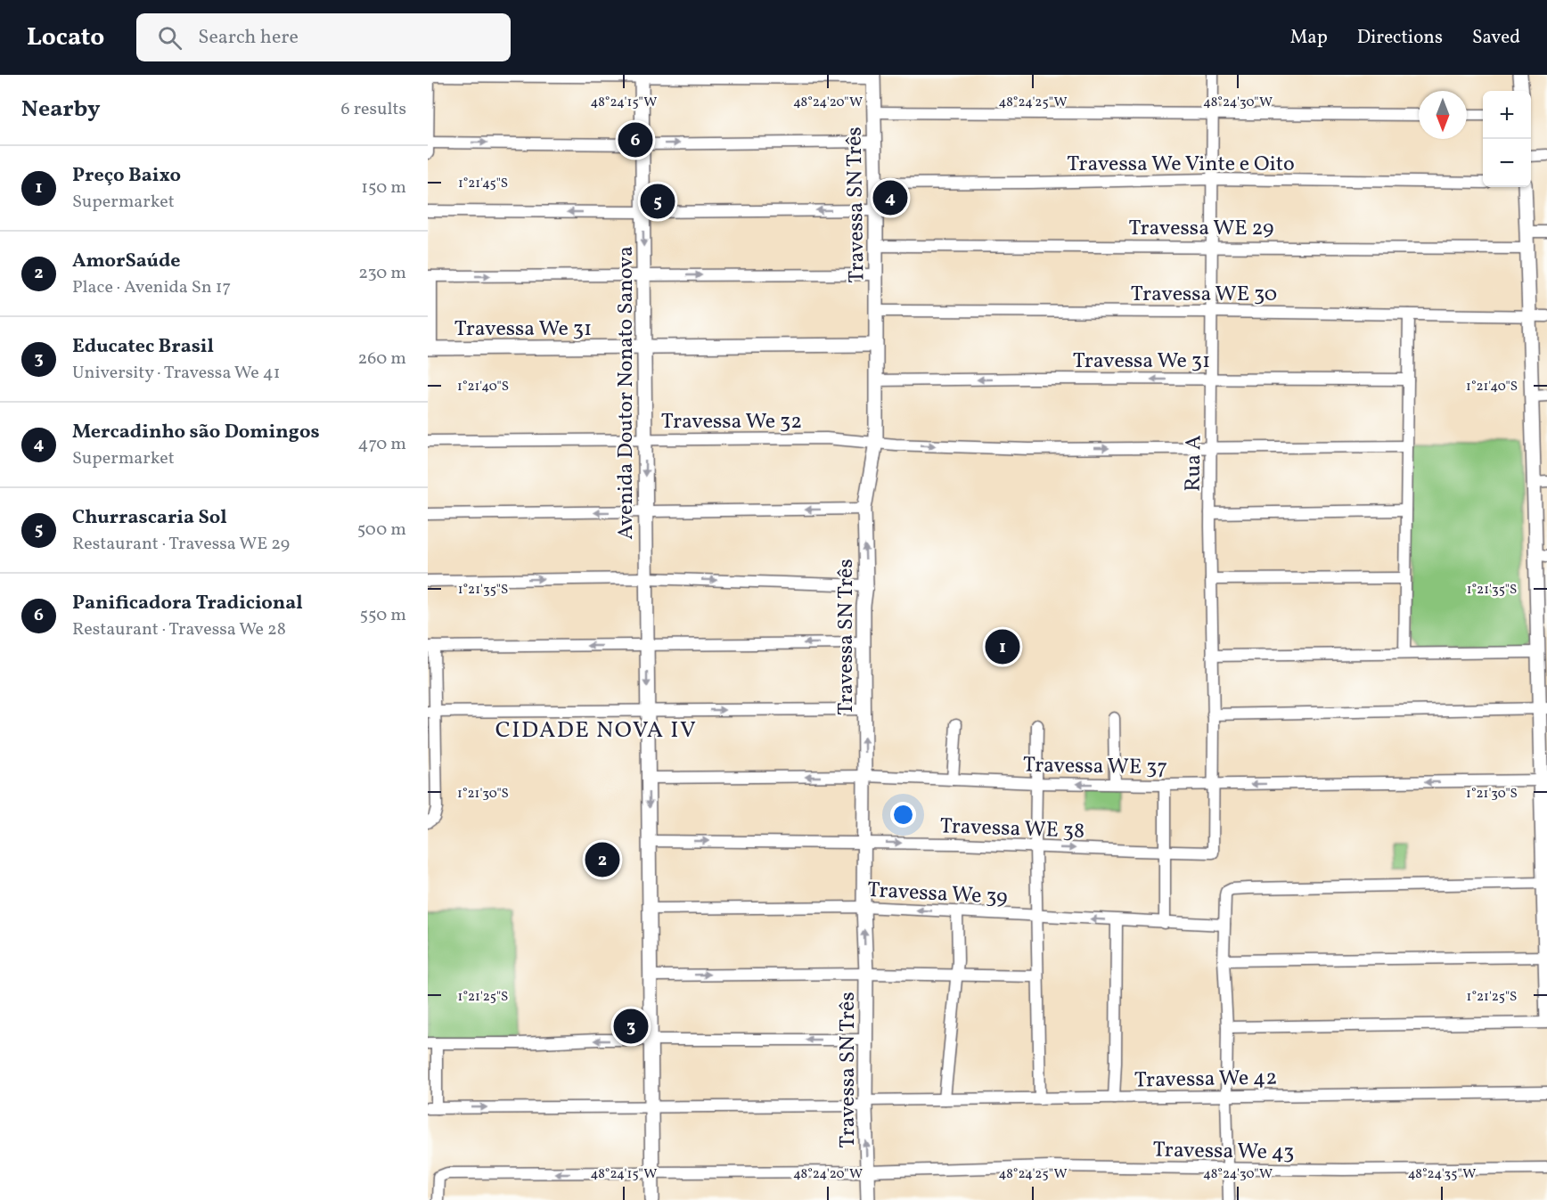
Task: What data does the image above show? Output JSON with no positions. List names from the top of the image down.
{
  "streets": {
    "main road": ["Travessa SN Três", "Travessa We 31", "Avenida Doutor Nonato Sanova"],
    "street": [
      "Travessa We Vinte e Oito",
      "Travessa WE 29",
      "Travessa WE 30",
      "Travessa We 32",
      "Rua A",
      "Travessa WE 37",
      "Travessa WE 38",
      "Travessa We 39",
      "Travessa We 42",
      "Travessa We 43"
    ]
  },
  "crossings": [
    ["Travessa We Vinte e Oito", "Travessa SN Três"],
    ["Travessa We Vinte e Oito", "Rua A"],
    ["Travessa SN Três", "Travessa WE 29"],
    ["Travessa SN Três", "Travessa WE 30"],
    ["Travessa SN Três", "Travessa We 31"],
    ["Travessa SN Três", "Travessa We 32"],
    ["Travessa SN Três", "Travessa WE 37"],
    ["Travessa SN Três", "Travessa WE 38"],
    ["Travessa SN Três", "Travessa We 39"],
    ["Travessa SN Três", "Travessa We 42"],
    ["Travessa SN Três", "Travessa We 43"],
    ["Travessa WE 29", "Rua A"],
    ["Travessa WE 30", "Rua A"],
    ["Travessa We 31", "Avenida Doutor Nonato Sanova"],
    ["Travessa We 31", "Rua A"],
    ["Avenida Doutor Nonato Sanova", "Travessa We 32"],
    ["Avenida Doutor Nonato Sanova", "Travessa WE 37"],
    ["Avenida Doutor Nonato Sanova", "Travessa WE 38"],
    ["Avenida Doutor Nonato Sanova", "Travessa We 39"],
    ["Rua A", "Travessa WE 37"],
    ["Rua A", "Travessa WE 38"]
  ],
  "one_way": ["Travessa WE 38"],
  "districts": ["CIDADE NOVA IV"],
  "north": "bottom",
  "page": {
    "header": "Locato",
    "search": "Search here",
    "nav": ["Map", "Directions", "Saved"],
    "heading": ["Nearby", "6 results"],
    "map_buttons": ["+", "−"],
    "pins": [
      "6",
      "4",
      "5",
      "1",
      "2",
      "3"
    ],
    "list": [
      {
        "mark": "1",
        "name": "Preço Baixo",
        "note": "Supermarket",
        "value": "150 m"
      },
      {
        "mark": "2",
        "name": "AmorSaúde",
        "note": "Place · Avenida Sn 17",
        "value": "230 m"
      },
      {
        "mark": "3",
        "name": "Educatec Brasil",
        "note": "University · Travessa We 41",
        "value": "260 m"
      },
      {
        "mark": "4",
        "name": "Mercadinho são Domingos",
        "note": "Supermarket",
        "value": "470 m"
      },
      {
        "mark": "5",
        "name": "Churrascaria Sol",
        "note": "Restaurant · Travessa WE 29",
        "value": "500 m"
      },
      {
        "mark": "6",
        "name": "Panificadora Tradicional",
        "note": "Restaurant · Travessa We 28",
        "value": "550 m"
      }
    ]
  },
  "coordinates": [
    "48°24'15\"W",
    "48°24'20\"W",
    "48°24'25\"W",
    "48°24'30\"W",
    "1°21'45\"S",
    "1°21'40\"S",
    "1°21'35\"S",
    "1°21'30\"S",
    "1°21'25\"S",
    "48°24'35\"W"
  ]
}
